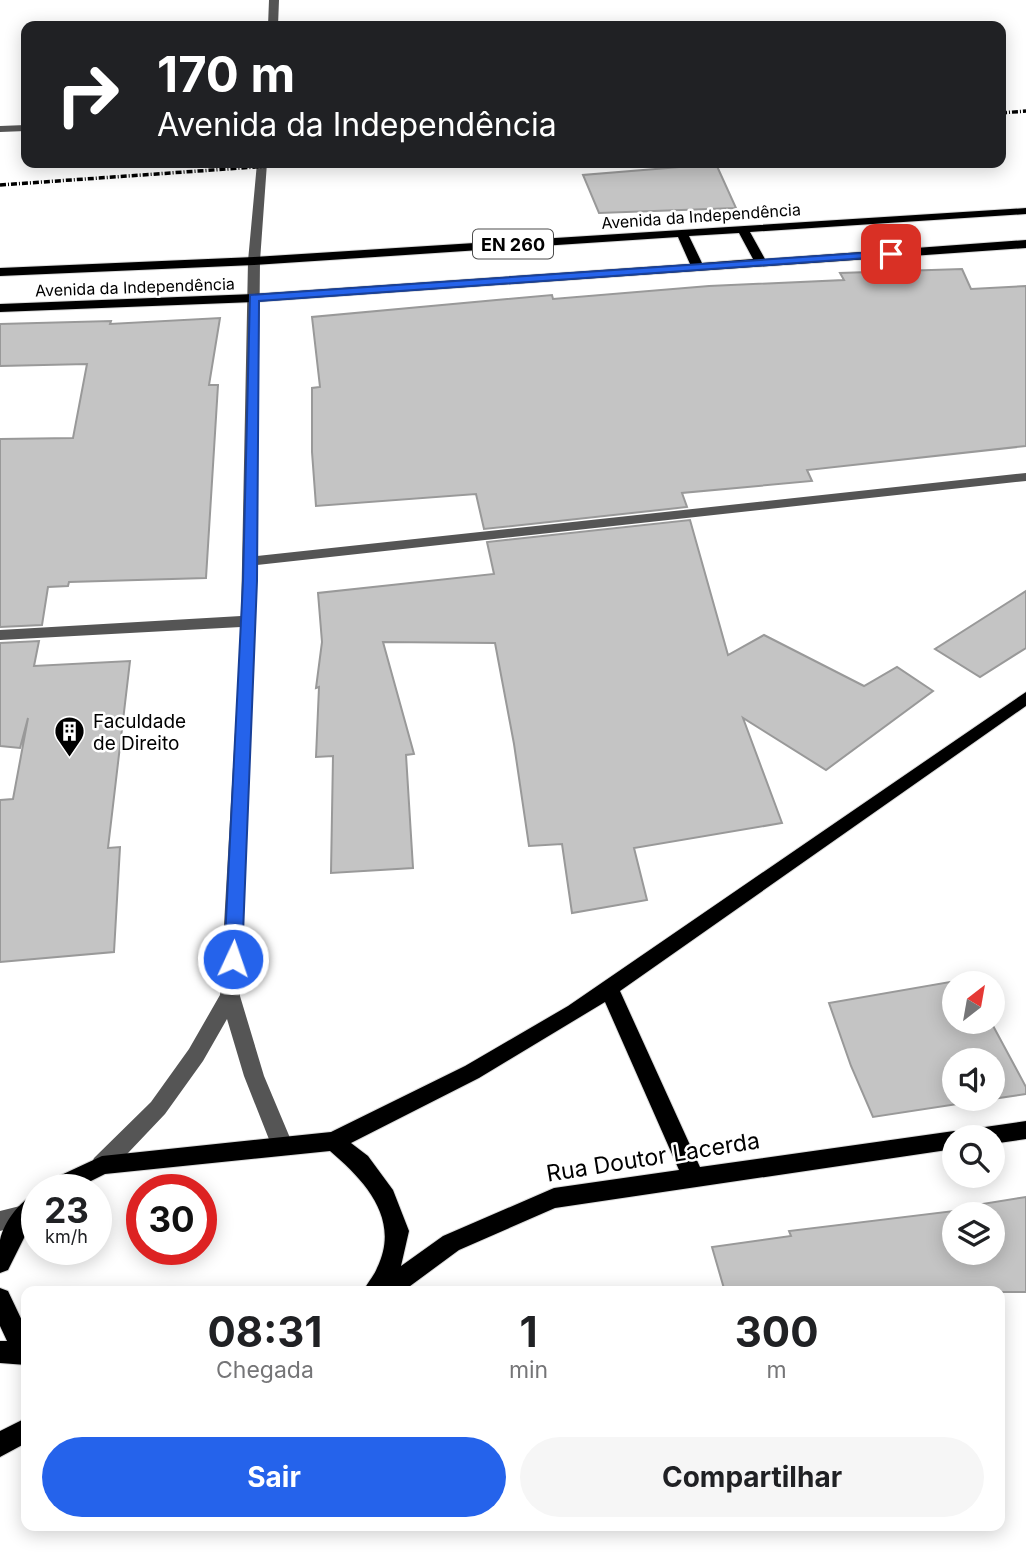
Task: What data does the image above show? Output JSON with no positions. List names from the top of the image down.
{
  "streets": {
    "main road": ["Avenida da Independência", "EN 260", "Rua Doutor Lacerda"]
  },
  "places": {
    "building": ["Faculdade de Direito"]
  },
  "north": "top right",
  "page": {
    "turn": ["170 m", "Avenida da Independência"],
    "speed": "23 km/h",
    "limit": "30",
    "eta": [
      "08:31",
      "Chegada",
      "1",
      "min",
      "300",
      "m"
    ],
    "buttons": ["Sair", "Compartilhar"]
  }
}
